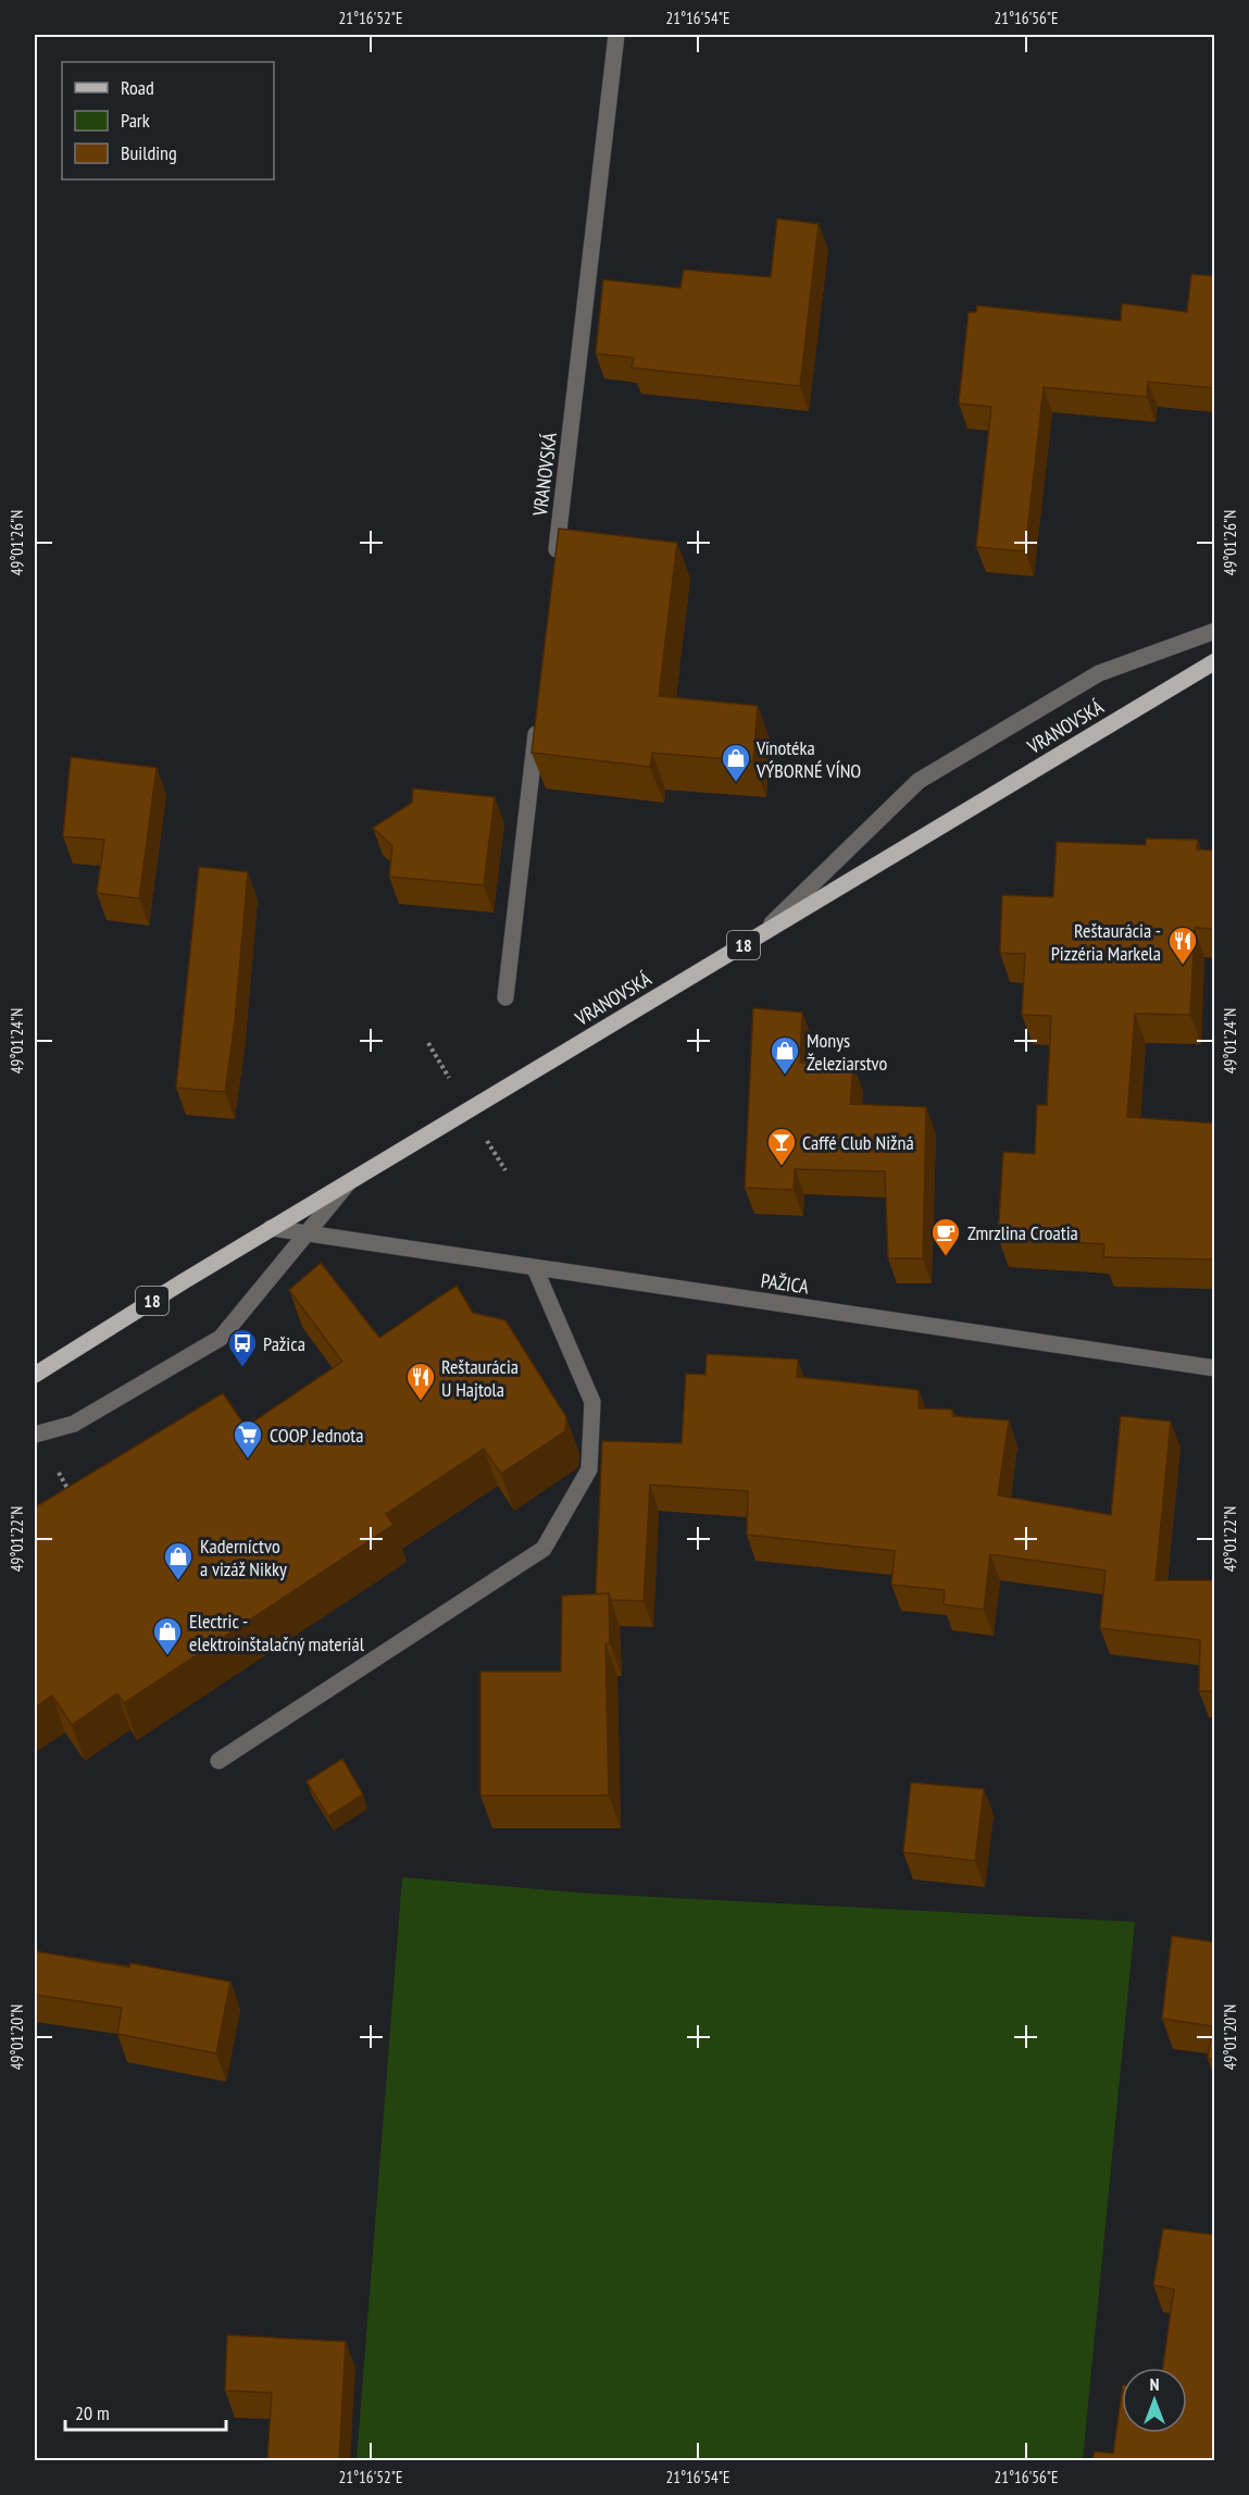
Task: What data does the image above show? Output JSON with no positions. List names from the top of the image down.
{
  "streets": {
    "main road": ["VRANOVSKÁ", "18"],
    "street": ["PAŽICA"]
  },
  "crossings": [
    ["VRANOVSKÁ", "PAŽICA"]
  ],
  "places": {
    "shop": [
      "Vínotéka VÝBORNÉ VÍNO",
      "Monys Železiarstvo",
      "Kaderníctvo a vizáž Nikky",
      "Electric - elektroinštalačný materiál"
    ],
    "restaurant": ["Reštaurácia - Pizzéria Markela", "Reštaurácia U Hajtola"],
    "bar": ["Caffé Club Nižná"],
    "cafe": ["Zmrzlina Croatia"],
    "bus stop": ["Pažica"],
    "supermarket": ["COOP Jednota"]
  },
  "legend": ["Road", "Park", "Building"],
  "scale_bar": "20 m",
  "north": "top",
  "coordinates": [
    "21°16'52\"E",
    "21°16'54\"E",
    "21°16'56\"E",
    "49°01'26\"N",
    "49°01'24\"N",
    "49°01'22\"N",
    "49°01'20\"N"
  ]
}
